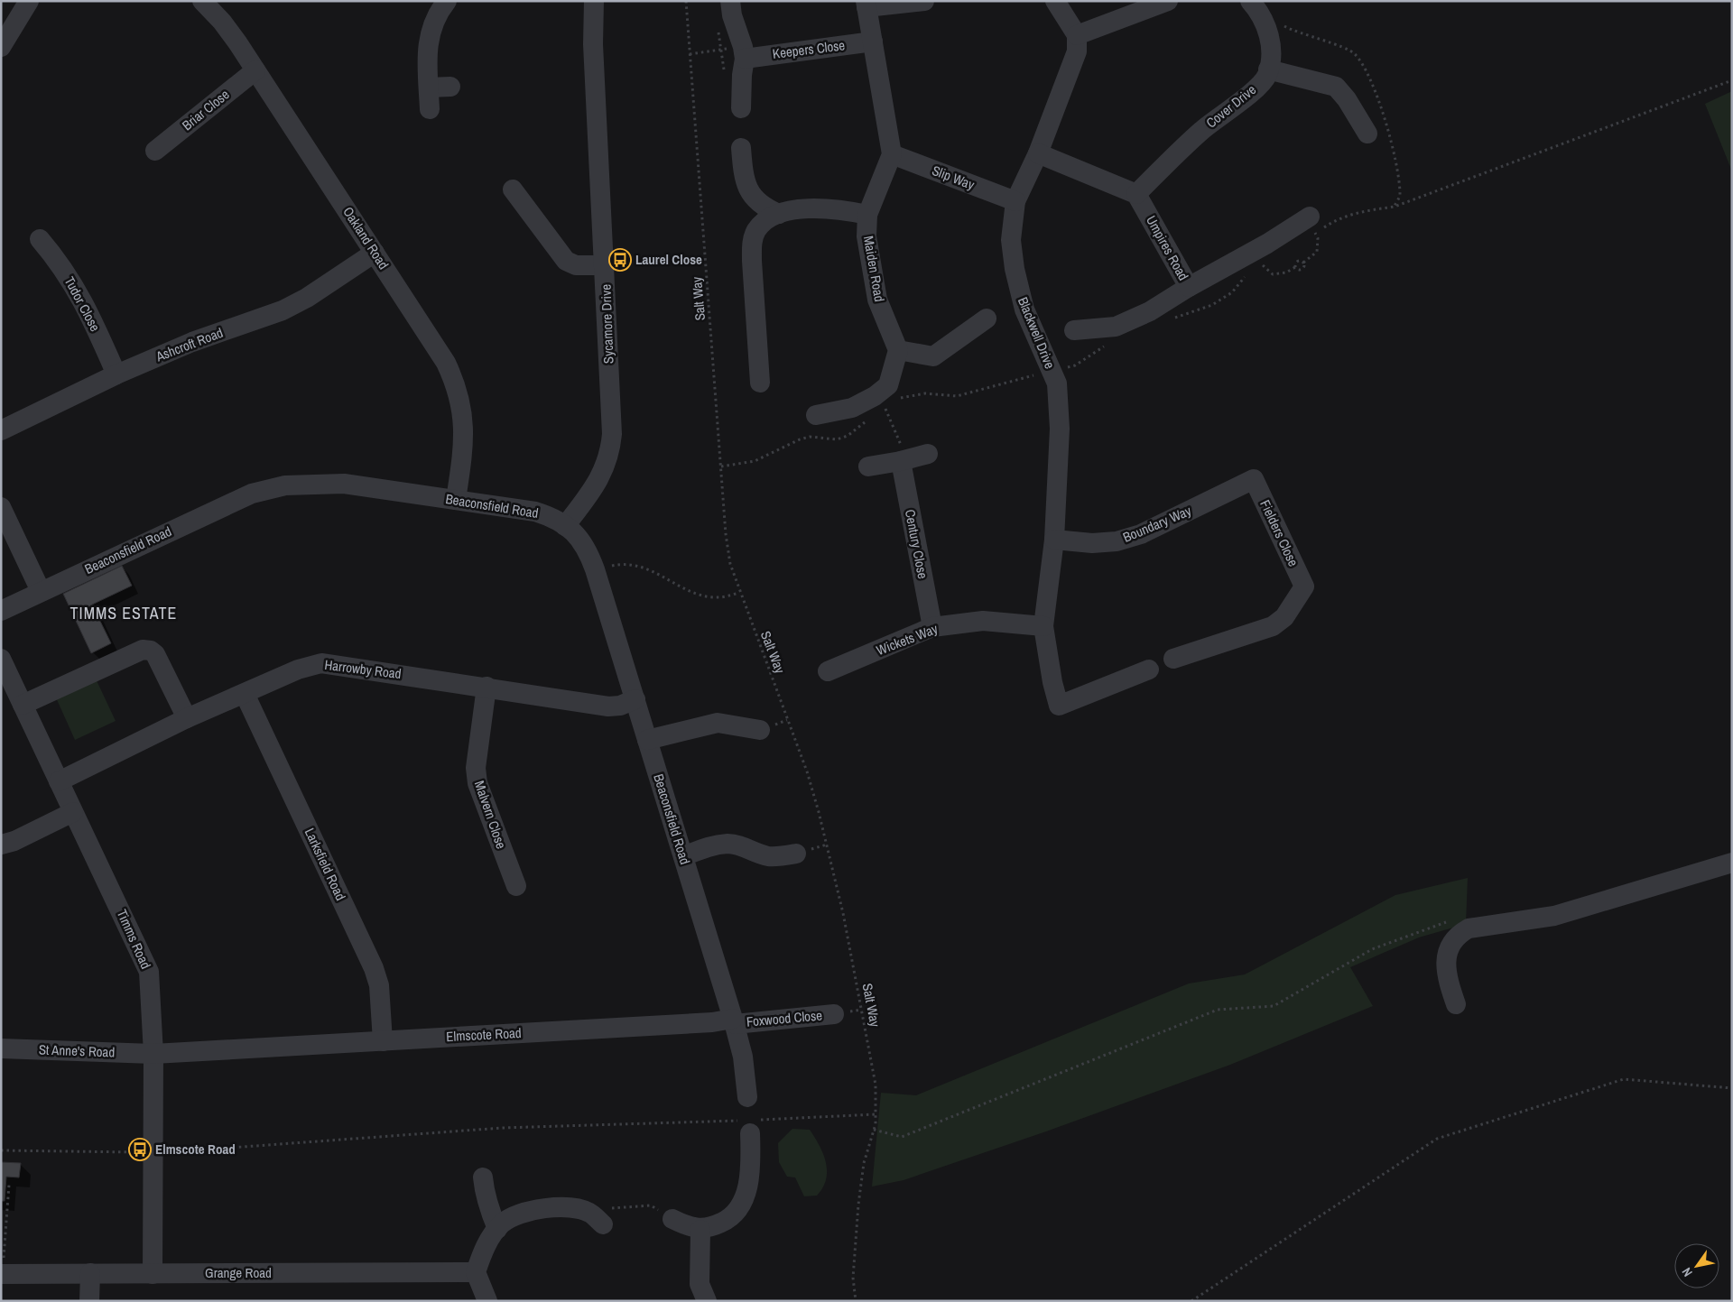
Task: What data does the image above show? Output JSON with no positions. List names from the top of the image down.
{
  "streets": {
    "street": [
      "Keepers Close",
      "Cover Drive",
      "Briar Close",
      "Slip Way",
      "Oakland Road",
      "Umpires Road",
      "Maiden Road",
      "Tudor Close",
      "Sycamore Drive",
      "Blackwell Drive",
      "Ashcroft Road",
      "Beaconsfield Road",
      "Boundary Way",
      "Fielders Close",
      "Century Close",
      "Wickets Way",
      "Harrowby Road",
      "Malvern Close",
      "Larksfield Road",
      "Timms Road",
      "Foxwood Close",
      "Elmscote Road",
      "St Anne's Road",
      "Grange Road"
    ],
    "path": ["Salt Way"]
  },
  "crossings": [
    ["Cover Drive", "Umpires Road"],
    ["Briar Close", "Oakland Road"],
    ["Slip Way", "Maiden Road"],
    ["Slip Way", "Blackwell Drive"],
    ["Oakland Road", "Ashcroft Road"],
    ["Oakland Road", "Beaconsfield Road"],
    ["Tudor Close", "Ashcroft Road"],
    ["Sycamore Drive", "Beaconsfield Road"],
    ["Blackwell Drive", "Boundary Way"],
    ["Blackwell Drive", "Wickets Way"],
    ["Beaconsfield Road", "Harrowby Road"],
    ["Beaconsfield Road", "Foxwood Close"],
    ["Beaconsfield Road", "Elmscote Road"],
    ["Boundary Way", "Fielders Close"],
    ["Century Close", "Wickets Way"],
    ["Harrowby Road", "Malvern Close"],
    ["Harrowby Road", "Larksfield Road"],
    ["Harrowby Road", "Timms Road"],
    ["Larksfield Road", "Elmscote Road"],
    ["Timms Road", "Elmscote Road"],
    ["Timms Road", "St Anne's Road"],
    ["Timms Road", "Grange Road"],
    ["Foxwood Close", "Elmscote Road"],
    ["Elmscote Road", "St Anne's Road"]
  ],
  "districts": ["TIMMS ESTATE"],
  "places": {
    "bus stop": ["Laurel Close", "Elmscote Road"]
  },
  "north": "bottom left"
}
